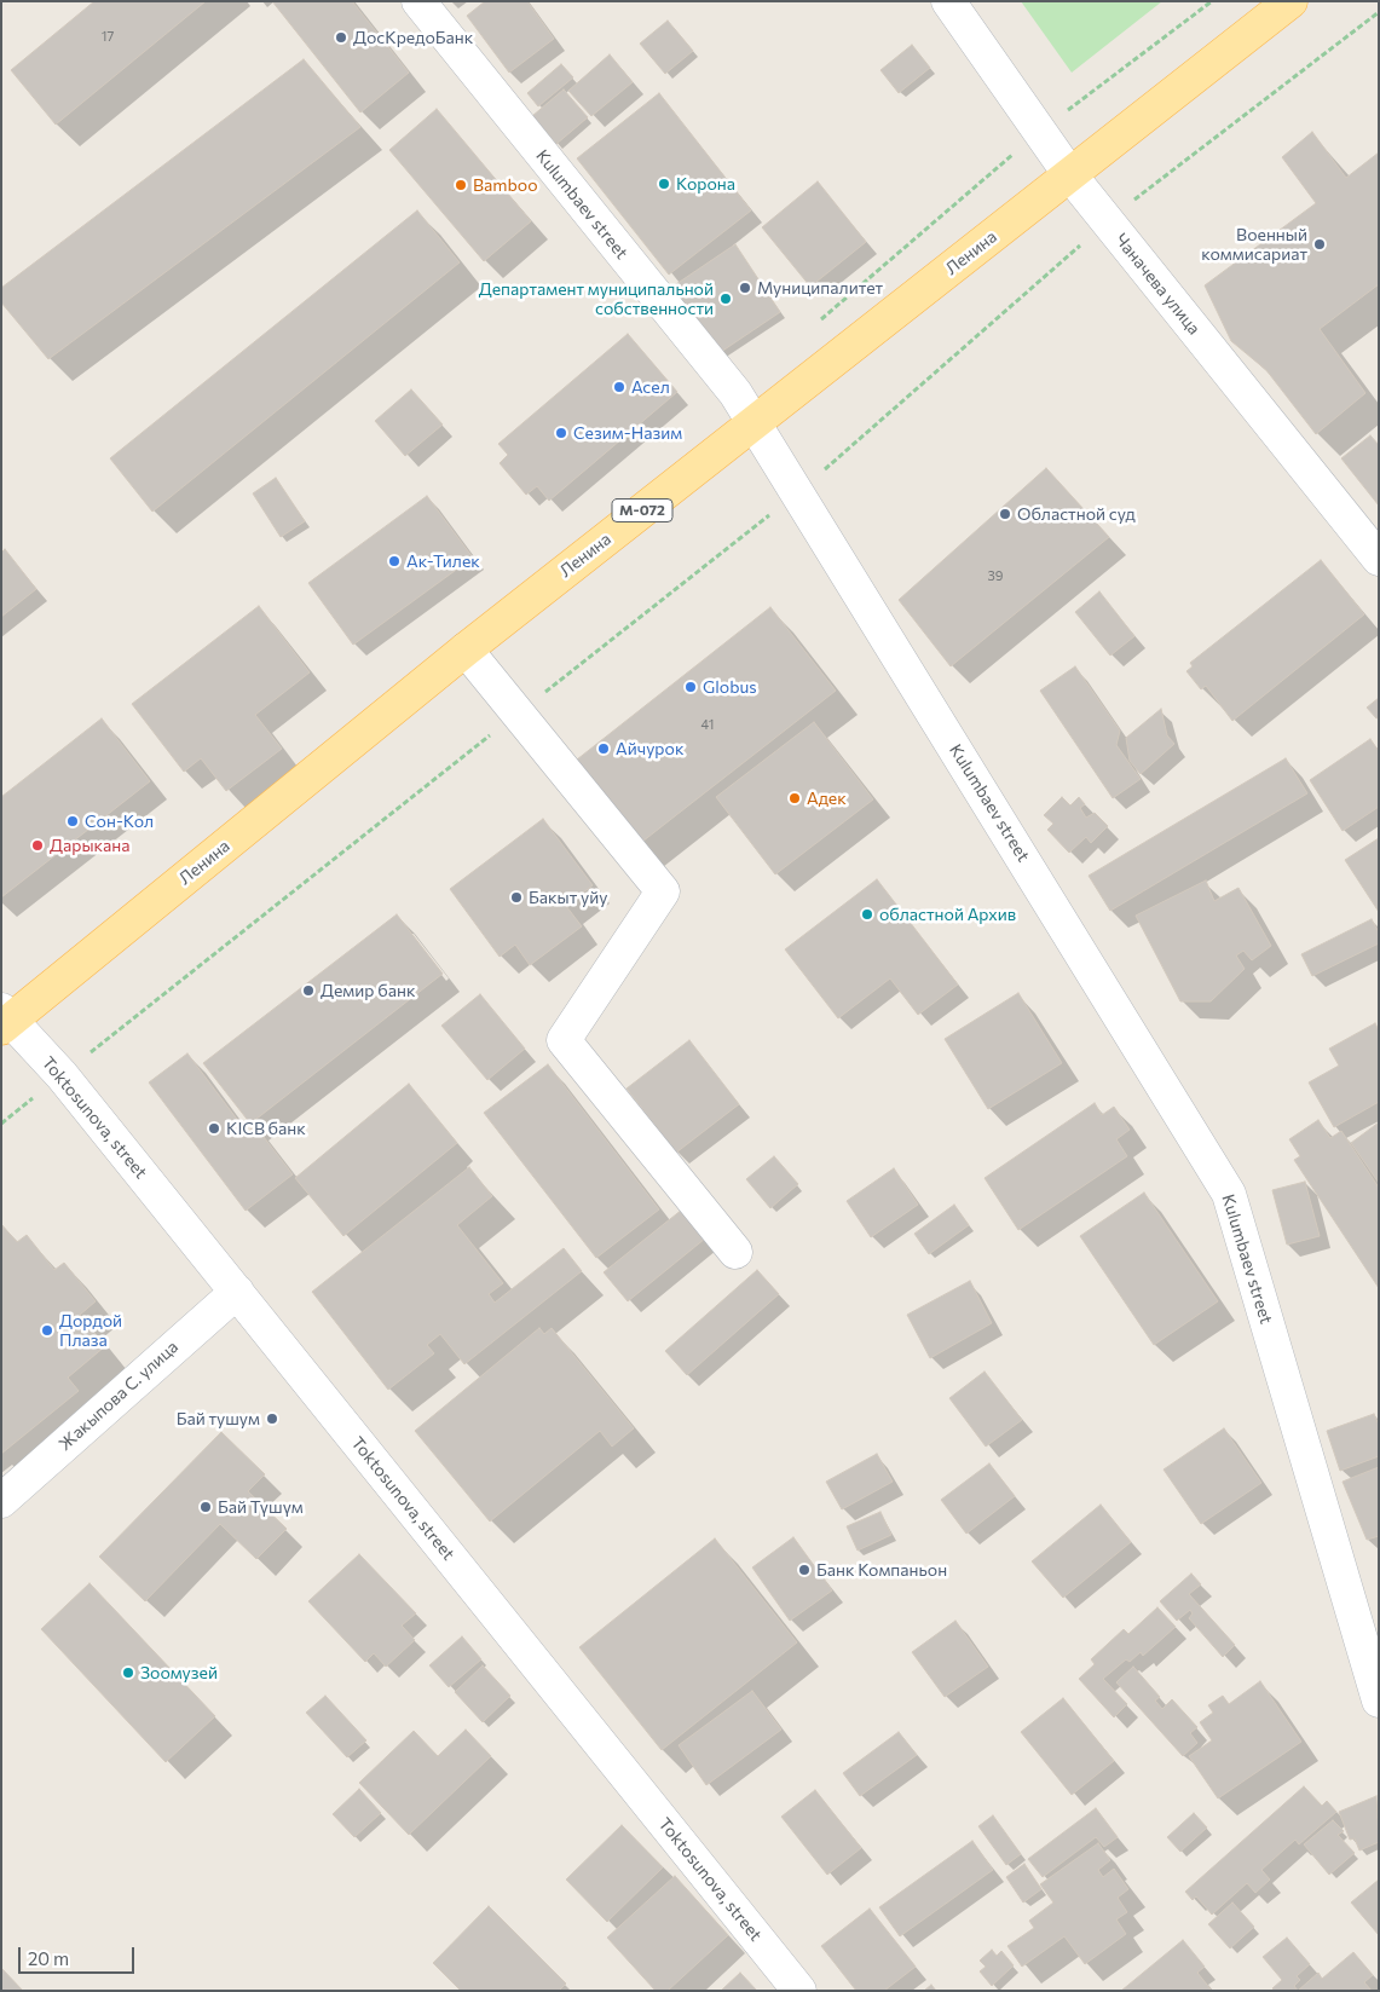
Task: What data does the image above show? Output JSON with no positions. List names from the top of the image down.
{
  "streets": {
    "main road": ["Ленина", "М-072"],
    "street": [
      "Kulumbaev street",
      "Чаначева улица",
      "Toktosunova, street",
      "Жакыпова С. улица"
    ]
  },
  "crossings": [
    ["Kulumbaev street", "Ленина"],
    ["Ленина", "Чаначева улица"],
    ["Ленина", "Toktosunova, street"],
    ["Toktosunova, street", "Жакыпова С. улица"]
  ],
  "places": [
    "ДосКредоБанк",
    "Корона",
    "Bamboo",
    "Военный коммисариат",
    "Муниципалитет",
    "Департамент муниципальной собственности",
    "Асел",
    "Сезим-Назим",
    "Областной суд",
    "Ак-Тилек",
    "Globus",
    "Айчурок",
    "Адек",
    "Сон-Кол",
    "Дарыкана",
    "Бакыт уйу",
    "областной Архив",
    "Демир банк",
    "KICB банк",
    "Дордой Плаза",
    "Бай тушум",
    "Бай Түшүм",
    "Банк Компаньон",
    "Зоомузей"
  ],
  "house_numbers": ["17", "39", "41"],
  "scale_bar": "20 m"
}
